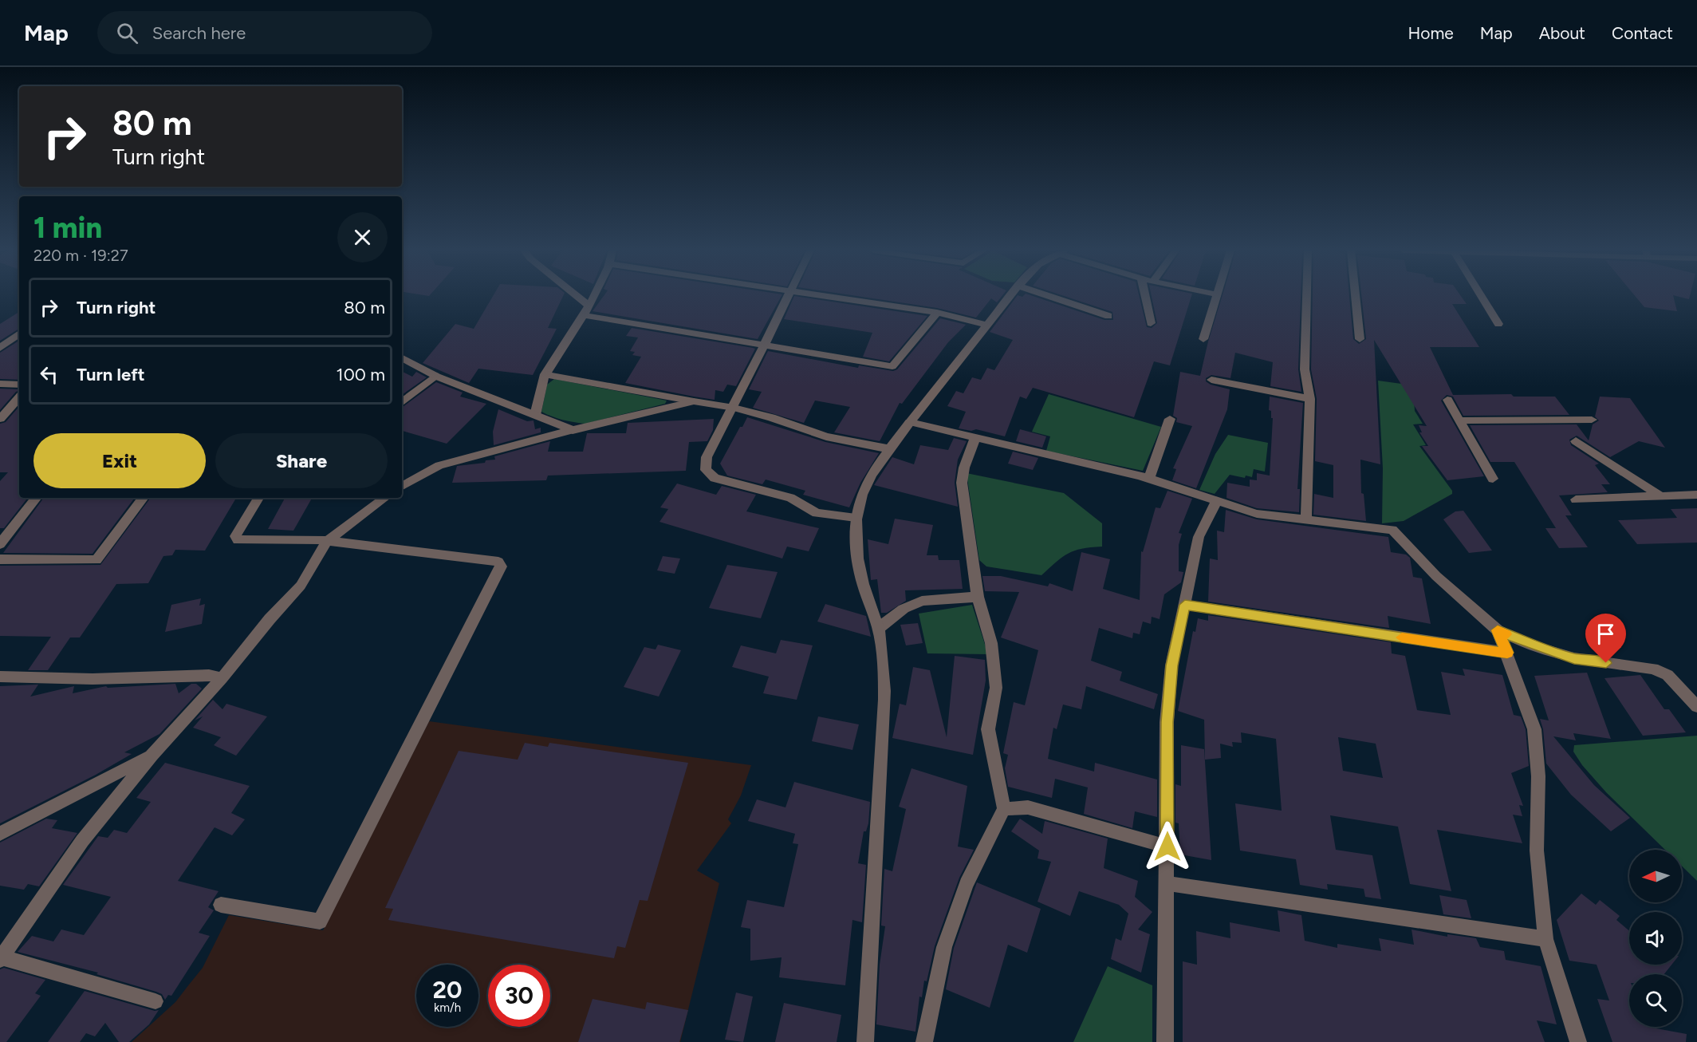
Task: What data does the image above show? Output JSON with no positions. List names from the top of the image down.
{
  "north": "left",
  "page": {
    "header": "Map",
    "search": "Search here",
    "nav": [
      "Home",
      "Map",
      "About",
      "Contact"
    ],
    "turn": ["80 m", "Turn right"],
    "heading": ["1 min", "220 m · 19:27"],
    "list": [
      {
        "name": "Turn right",
        "value": "80 m"
      },
      {
        "name": "Turn left",
        "value": "100 m"
      }
    ],
    "buttons": ["Exit", "Share"],
    "speed": "20 km/h",
    "limit": "30"
  }
}
